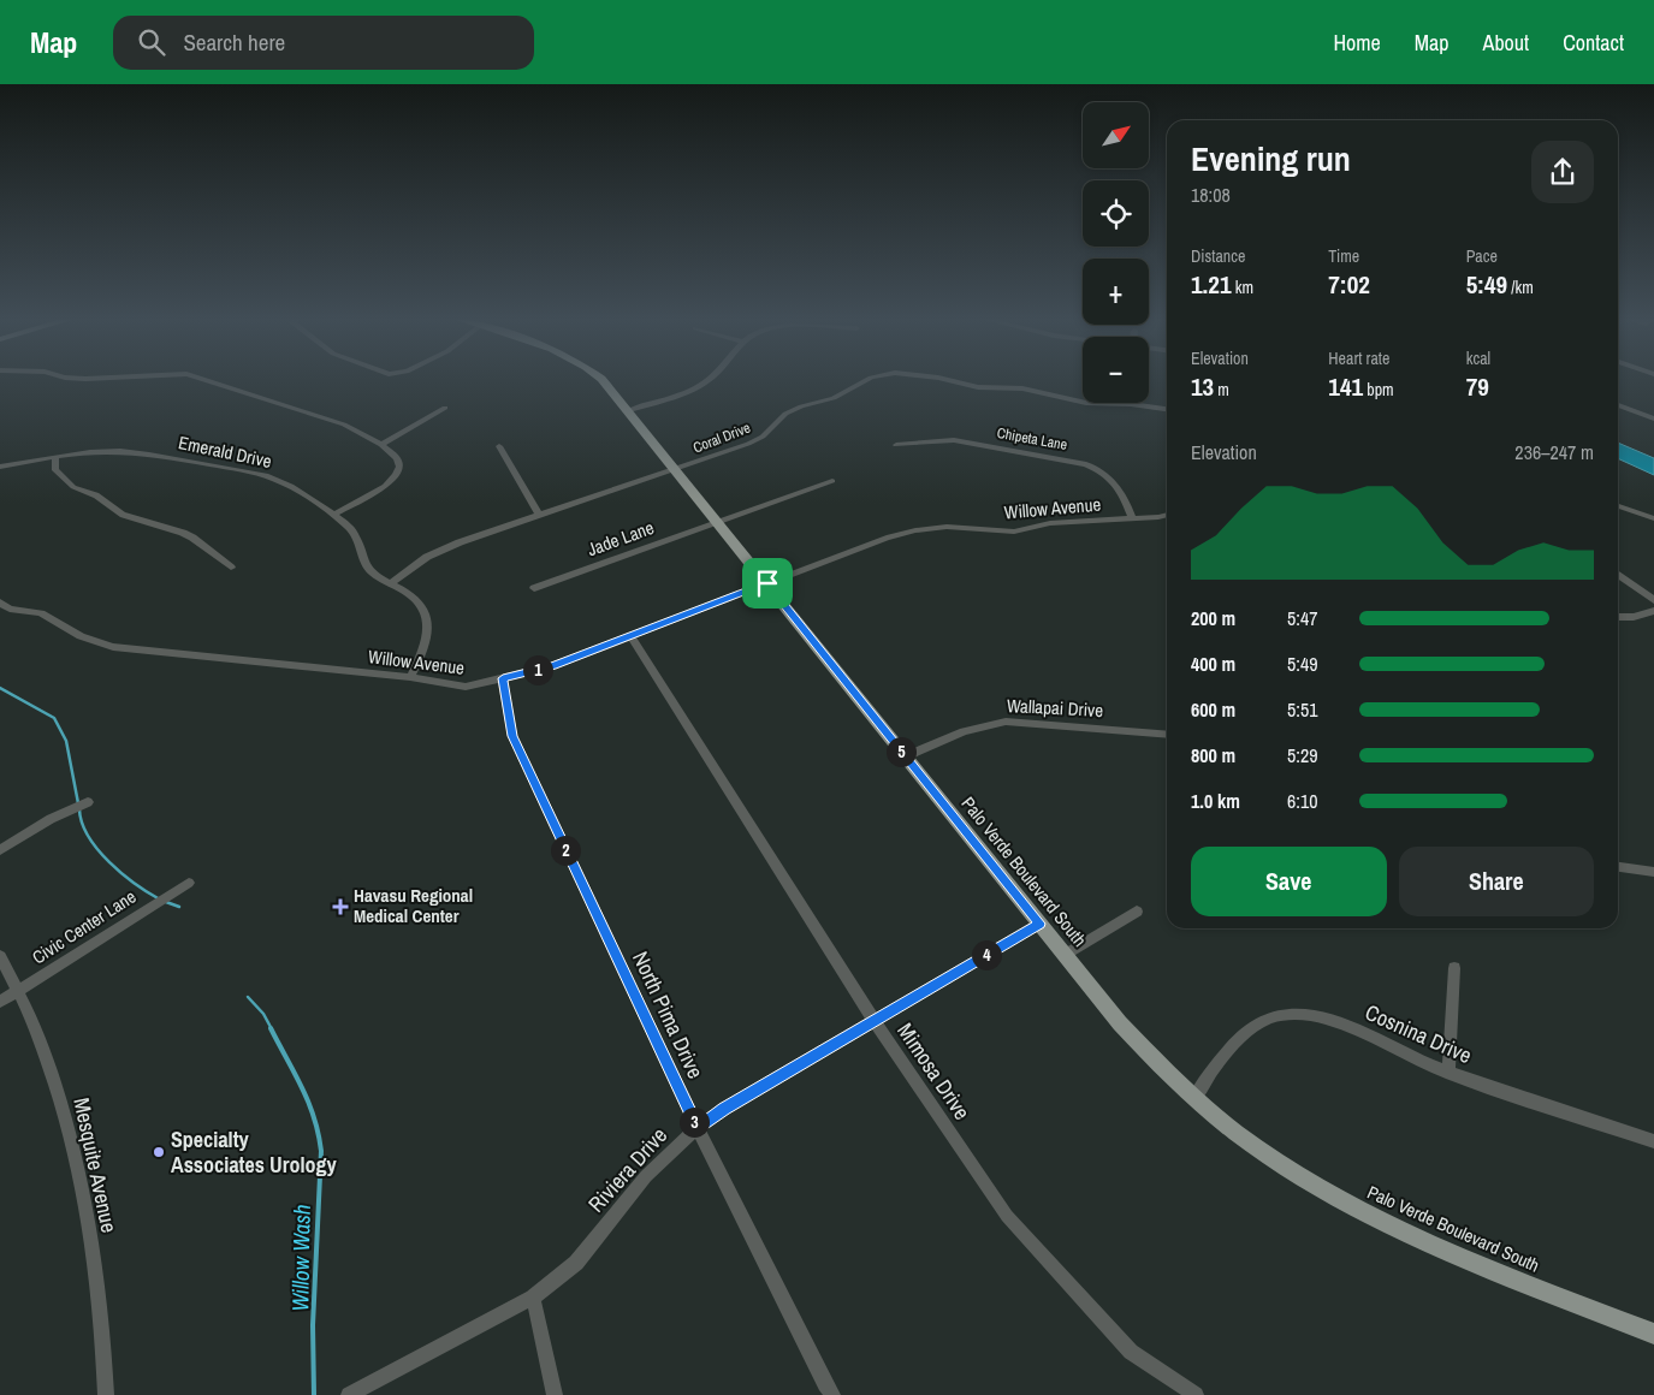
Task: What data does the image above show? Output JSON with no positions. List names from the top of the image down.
{
  "streets": {
    "main road": ["Palo Verde Boulevard South"],
    "street": [
      "Coral Drive",
      "Chipeta Lane",
      "Emerald Drive",
      "Willow Avenue",
      "Jade Lane",
      "Wallapai Drive",
      "Civic Center Lane",
      "North Pima Drive",
      "Cosnina Drive",
      "Mimosa Drive",
      "Mesquite Avenue",
      "Riviera Drive"
    ]
  },
  "crossings": [
    ["Coral Drive", "Emerald Drive"],
    ["Coral Drive", "Palo Verde Boulevard South"],
    ["Chipeta Lane", "Willow Avenue"],
    ["Emerald Drive", "Willow Avenue"],
    ["Willow Avenue", "Palo Verde Boulevard South"],
    ["Willow Avenue", "North Pima Drive"],
    ["Willow Avenue", "Mimosa Drive"],
    ["Jade Lane", "Palo Verde Boulevard South"],
    ["Wallapai Drive", "Palo Verde Boulevard South"],
    ["Palo Verde Boulevard South", "Cosnina Drive"],
    ["Palo Verde Boulevard South", "Riviera Drive"],
    ["Civic Center Lane", "Mesquite Avenue"],
    ["North Pima Drive", "Riviera Drive"],
    ["Mimosa Drive", "Riviera Drive"]
  ],
  "water": ["Willow Wash"],
  "places": {
    "health": ["Havasu Regional Medical Center"],
    "other": ["Specialty Associates Urology"]
  },
  "north": "top right",
  "page": {
    "header": "Map",
    "search": "Search here",
    "nav": [
      "Home",
      "Map",
      "About",
      "Contact"
    ],
    "map_buttons": ["+", "−"],
    "heading": ["Evening run", "18:08"],
    "stats": [
      ["Distance", "1.21 km"],
      ["Time", "7:02"],
      ["Pace", "5:49 /km"],
      ["Elevation", "13 m"],
      ["Heart rate", "141 bpm"],
      ["kcal", "79"]
    ],
    "chart": ["Elevation", "236–247 m"],
    "list": [
      {
        "name": "200 m",
        "note": "5:47"
      },
      {
        "name": "400 m",
        "note": "5:49"
      },
      {
        "name": "600 m",
        "note": "5:51"
      },
      {
        "name": "800 m",
        "note": "5:29"
      },
      {
        "name": "1.0 km",
        "note": "6:10"
      }
    ],
    "pins": [
      "1",
      "5",
      "2",
      "4",
      "3"
    ],
    "buttons": ["Save", "Share"]
  }
}
